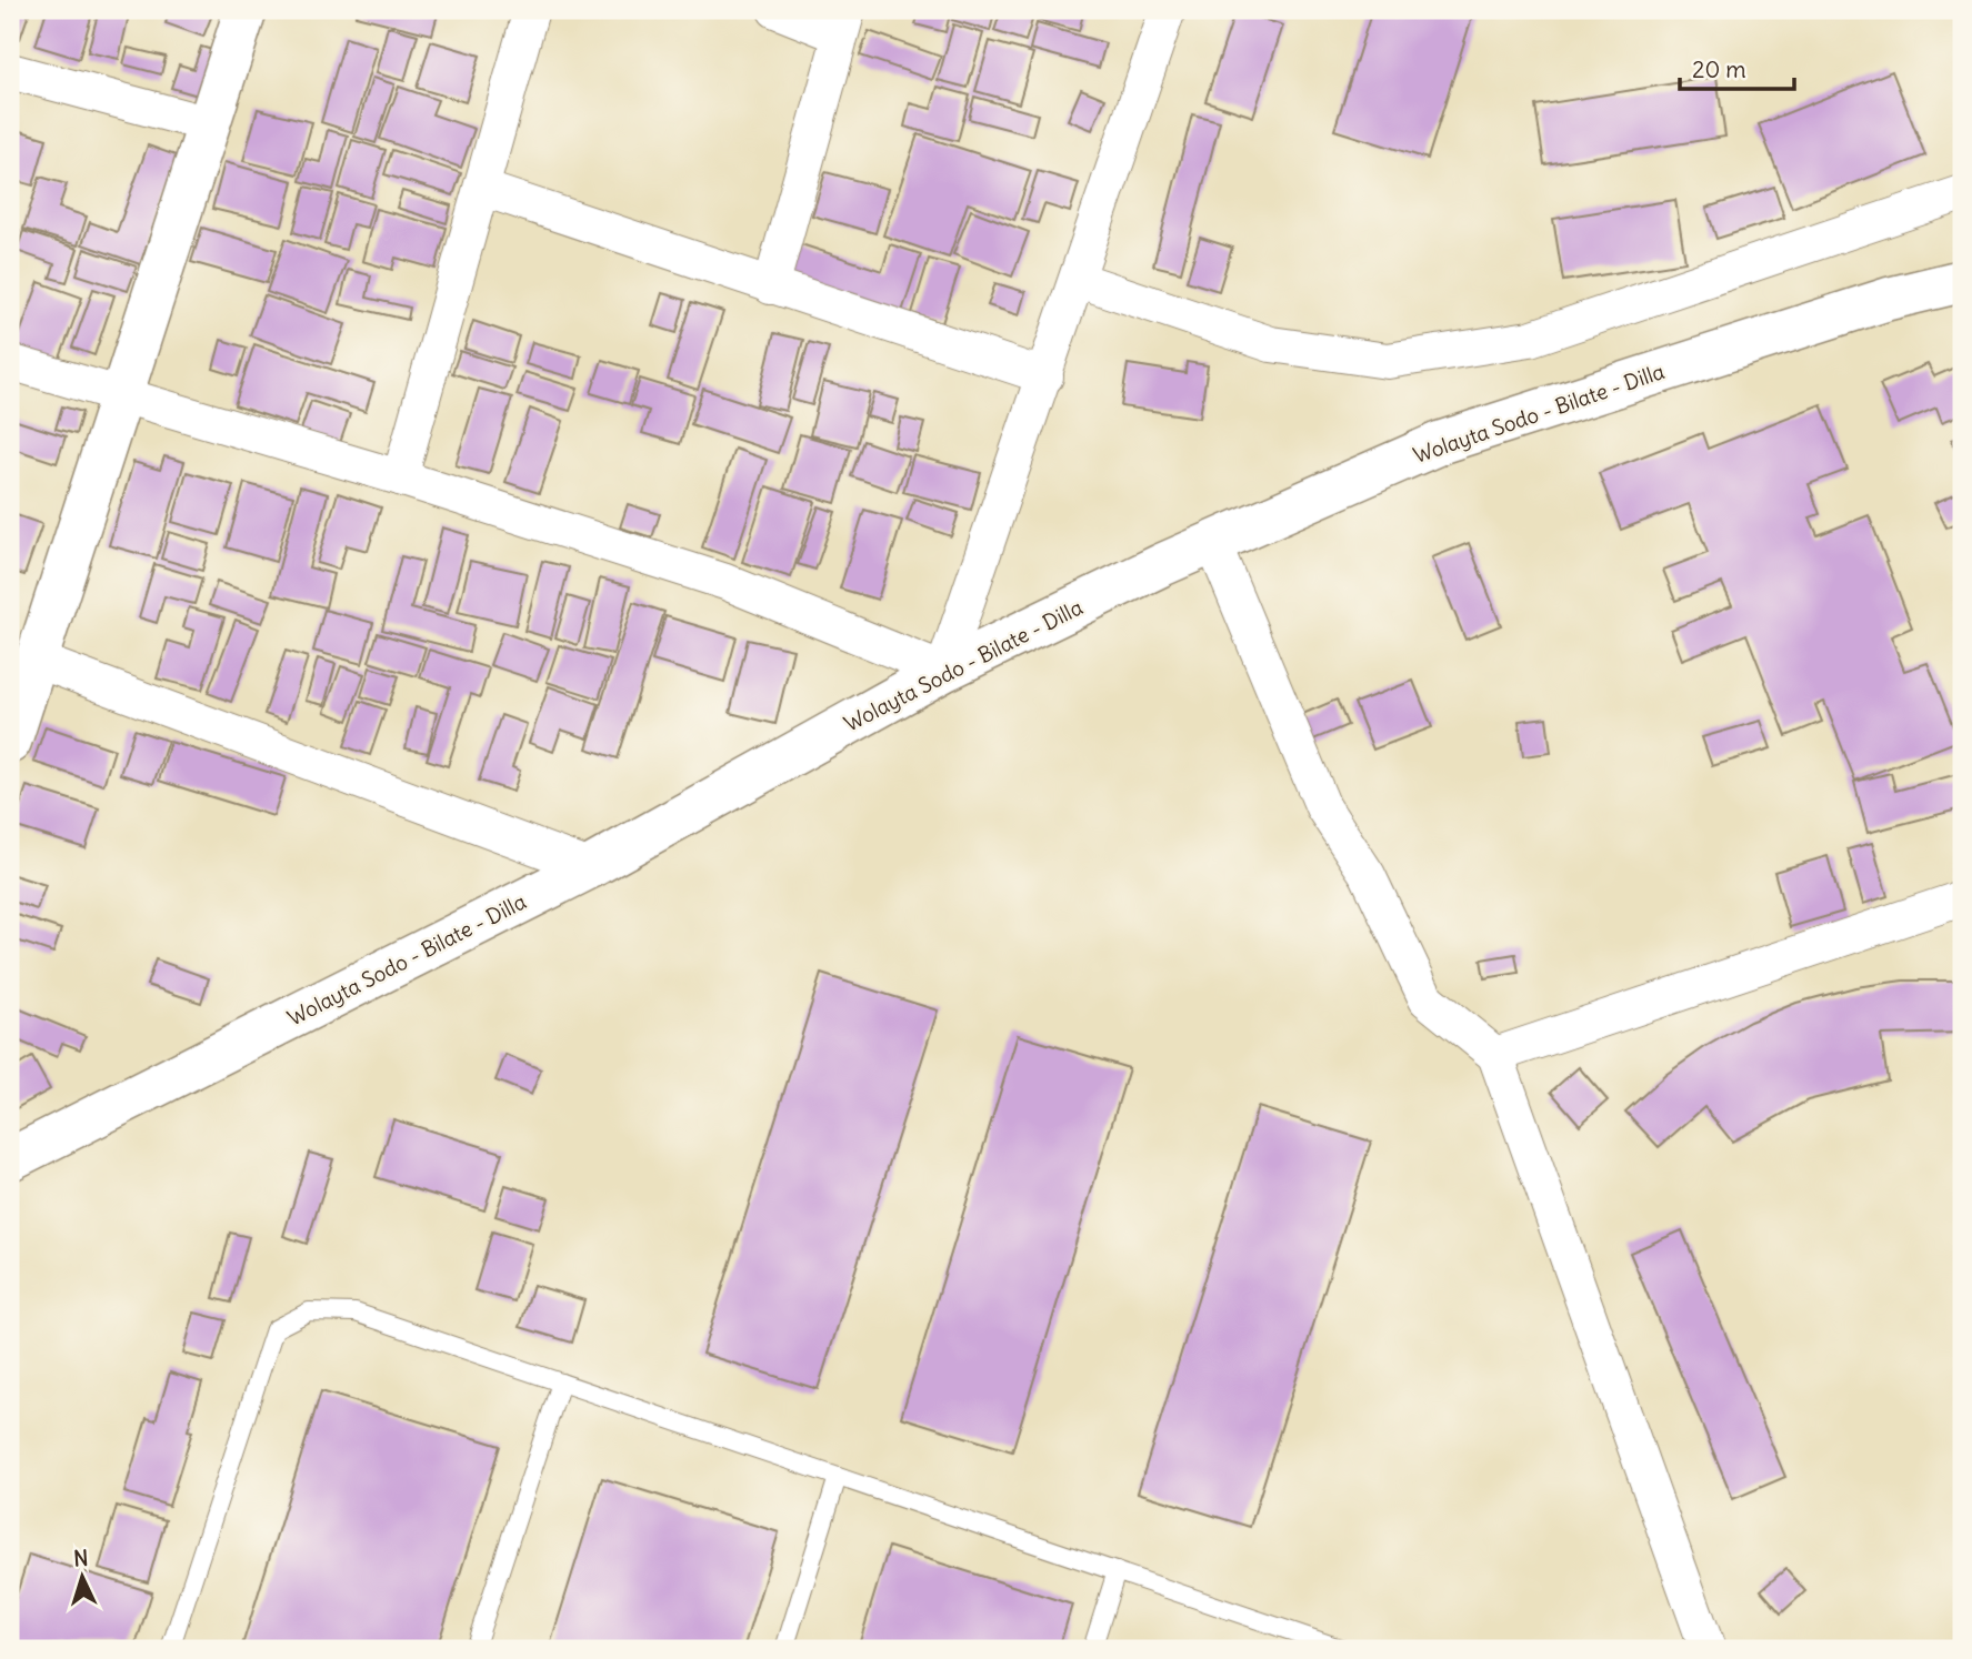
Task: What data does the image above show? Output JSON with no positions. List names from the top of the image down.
{
  "streets": {
    "main road": ["Wolayta Sodo - Bilate - Dilla"]
  },
  "scale_bar": "20 m",
  "north": "top"
}
